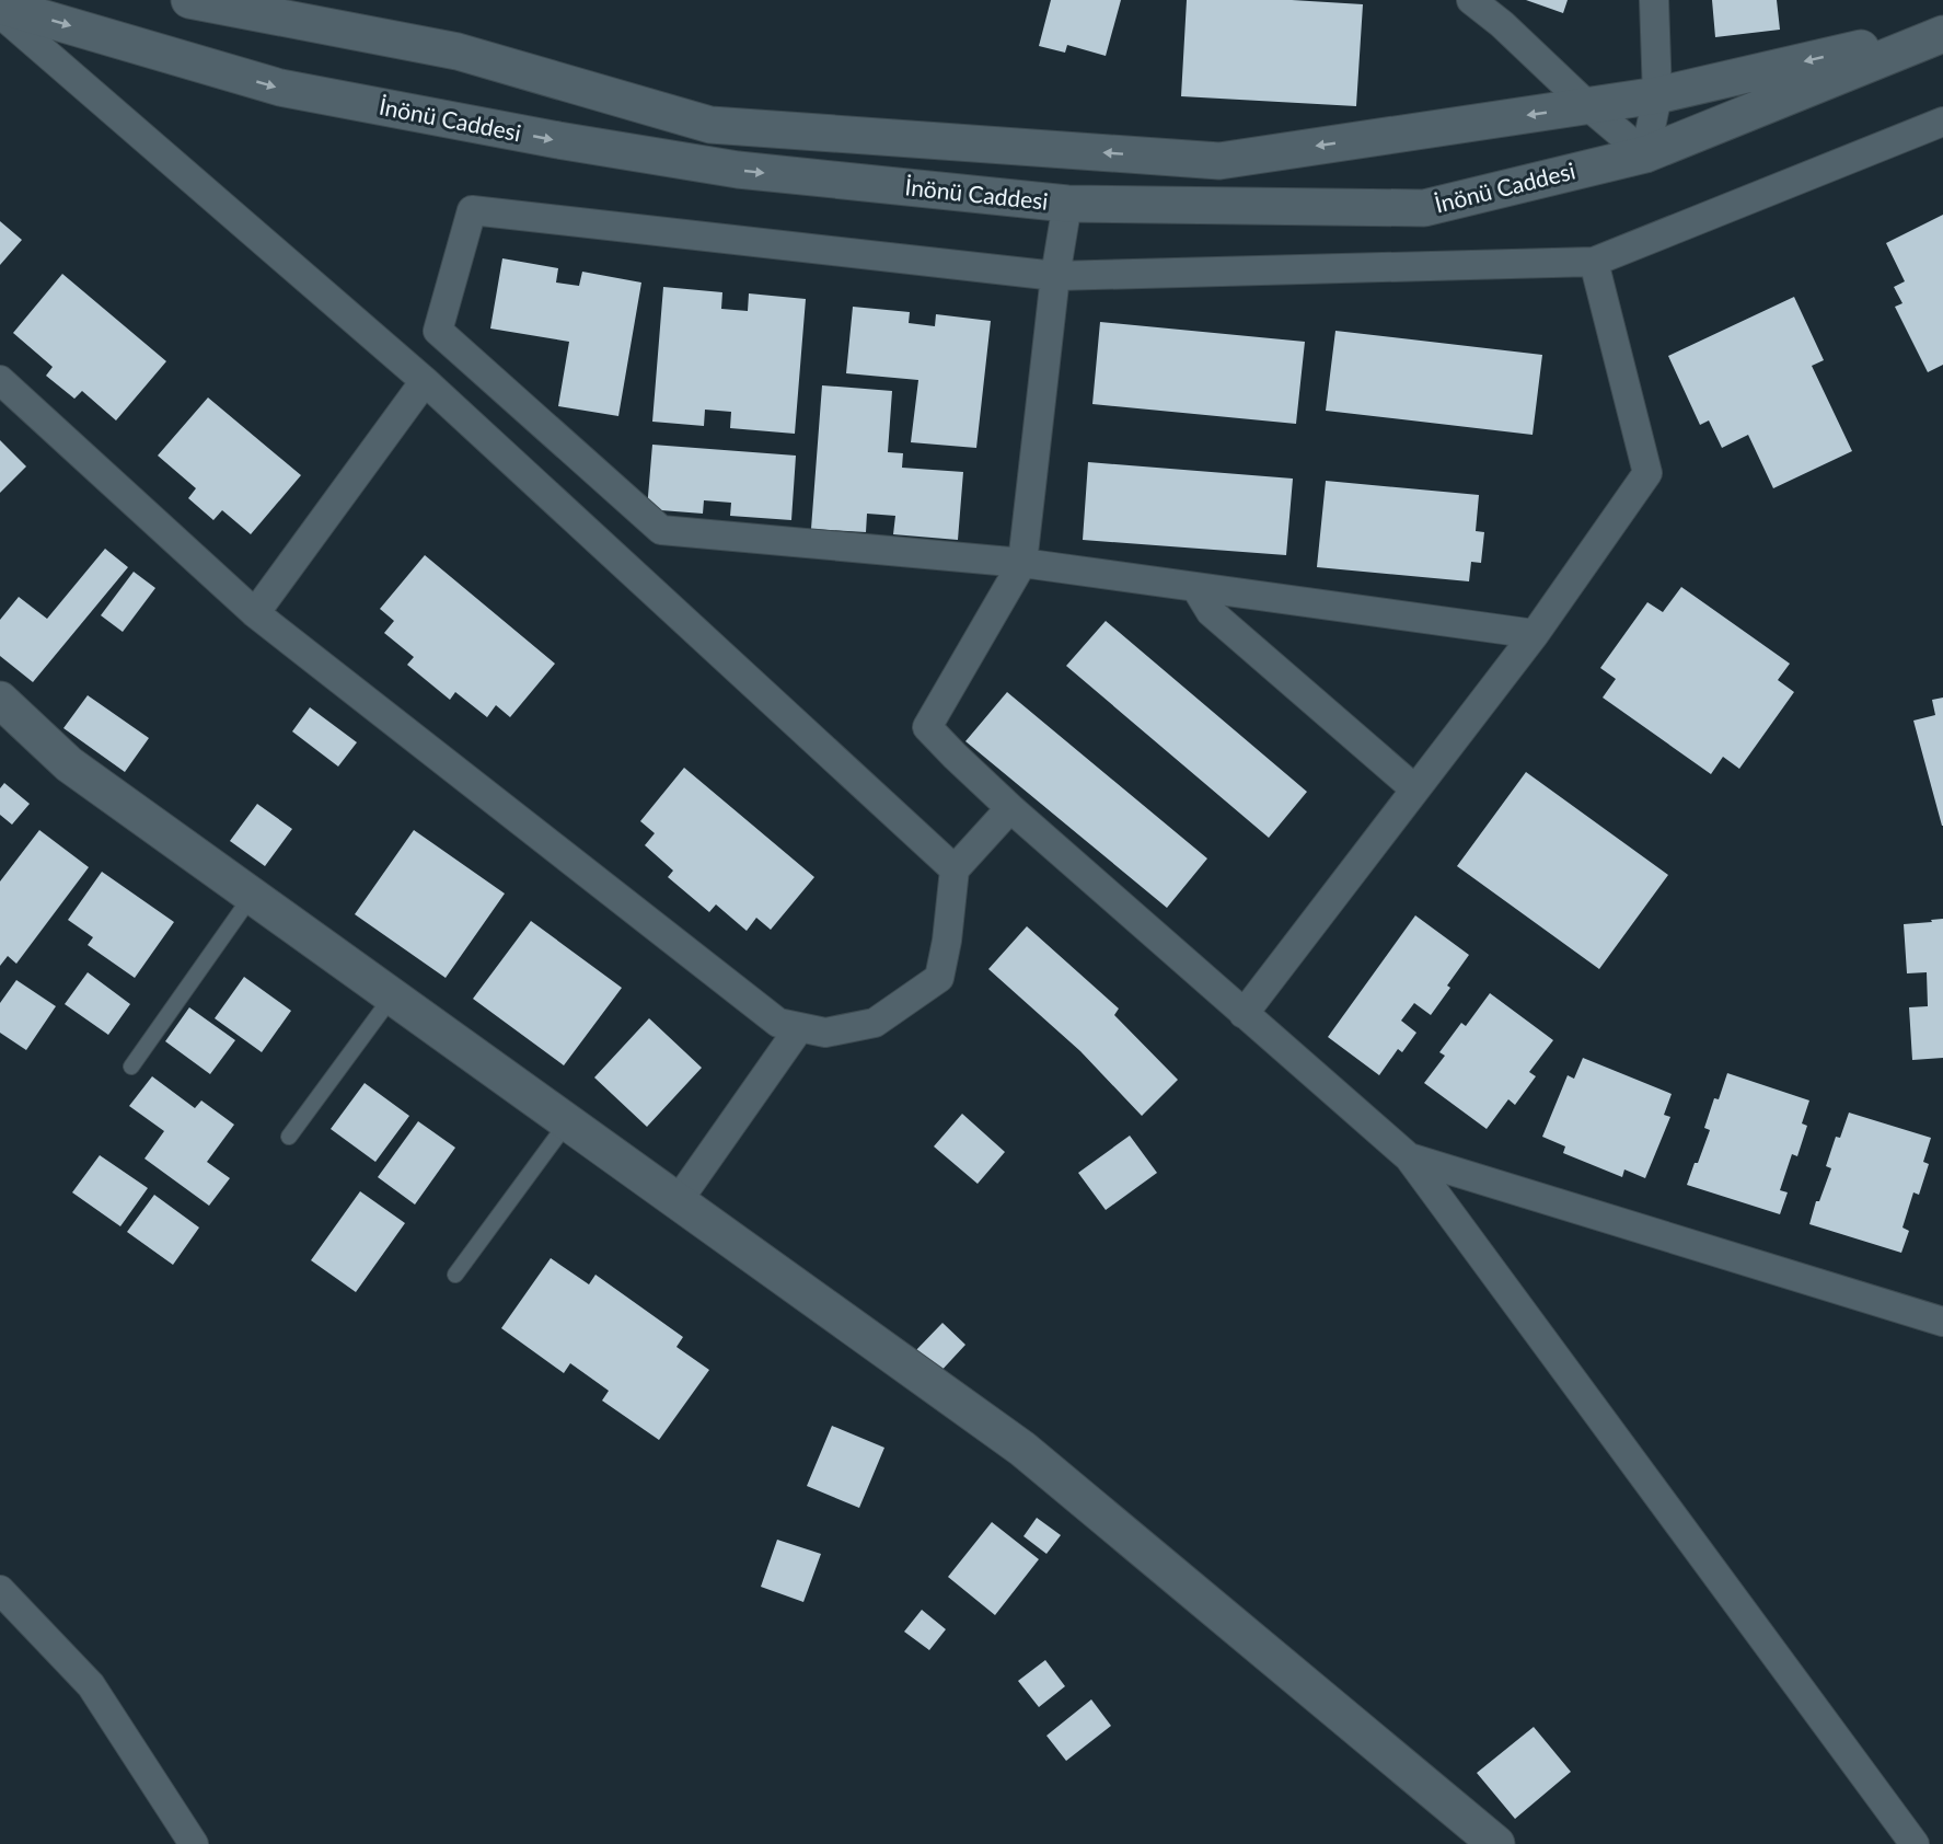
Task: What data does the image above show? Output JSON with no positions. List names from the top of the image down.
{
  "streets": {
    "main road": ["İnönü Caddesi"]
  }
}
